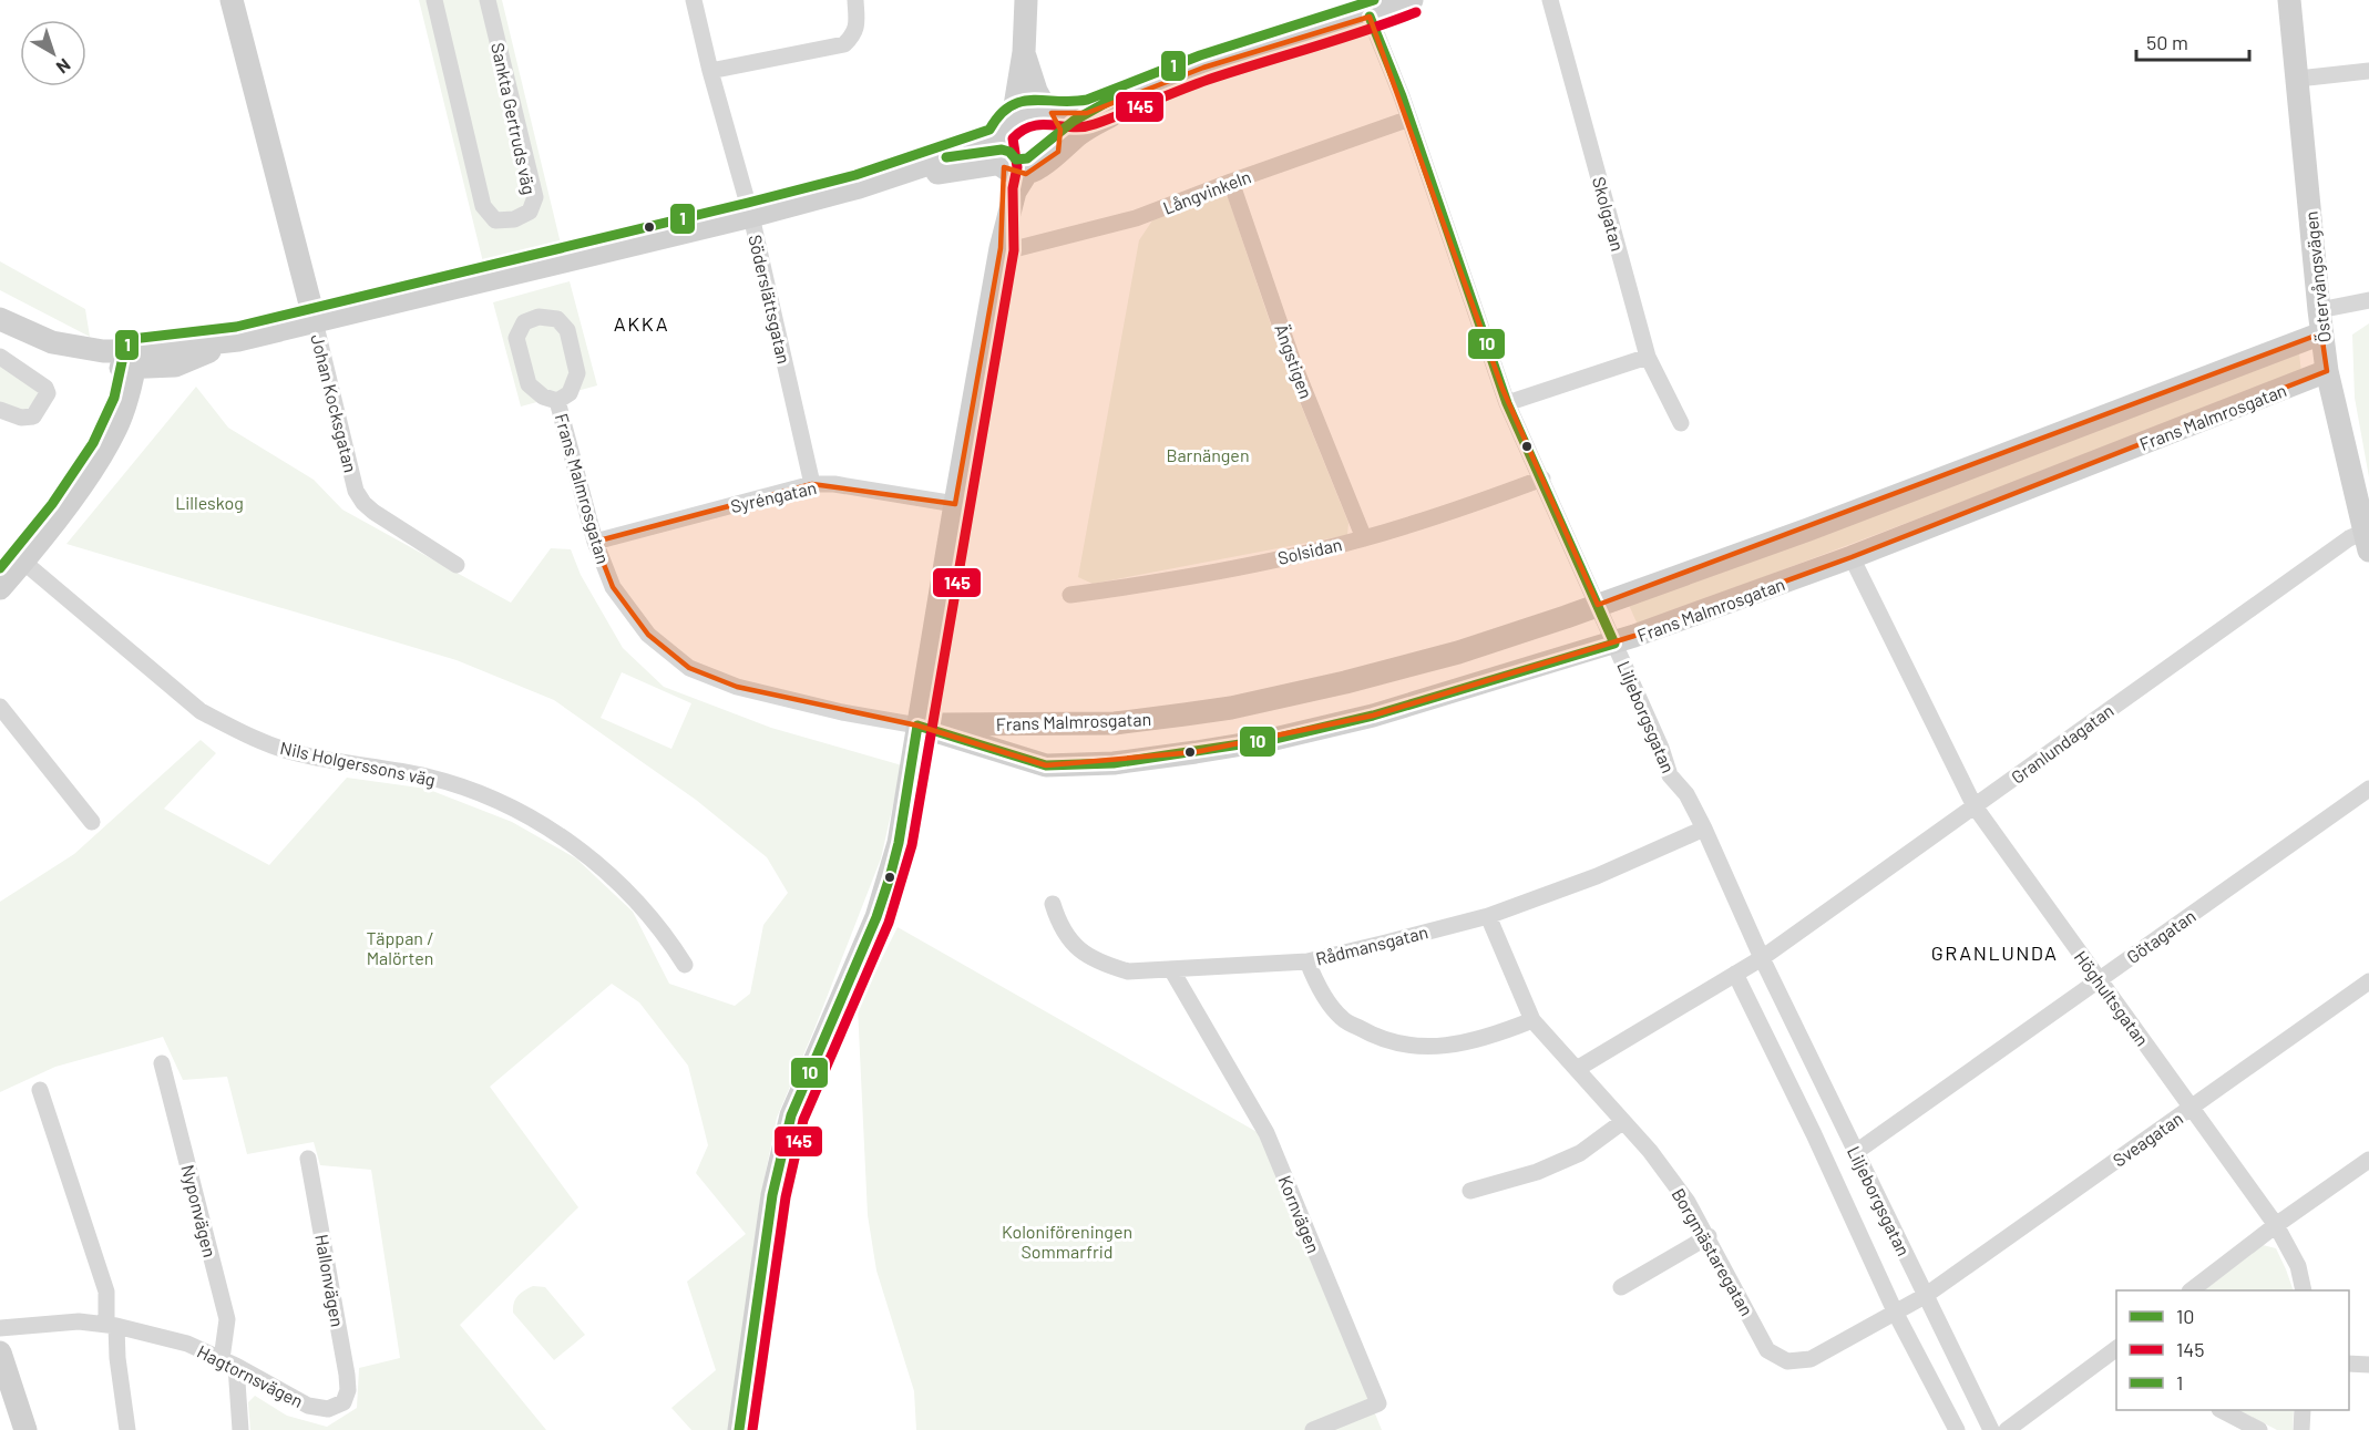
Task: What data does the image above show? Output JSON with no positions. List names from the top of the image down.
{
  "streets": {
    "street": [
      "Sankta Gertruds väg",
      "Långvinkeln",
      "Skolgatan",
      "Östervångsvägen",
      "Söderslättsgatan",
      "Ängstigen",
      "Johan Kocksgatan",
      "Frans Malmrosgatan",
      "Syréngatan",
      "Solsidan",
      "Liljeborgsgatan",
      "Granlundagatan",
      "Nils Holgerssons väg",
      "Götagatan",
      "Rådmansgatan",
      "Höghultsgatan",
      "Sveagatan",
      "Nyponvägen",
      "Kornvägen",
      "Borgmästaregatan",
      "Hallonvägen",
      "Hagtornsvägen"
    ]
  },
  "crossings": [
    ["Långvinkeln", "Ängstigen"],
    ["Långvinkeln", "Liljeborgsgatan"],
    ["Östervångsvägen", "Frans Malmrosgatan"],
    ["Östervångsvägen", "Granlundagatan"],
    ["Söderslättsgatan", "Syréngatan"],
    ["Ängstigen", "Solsidan"],
    ["Frans Malmrosgatan", "Syréngatan"],
    ["Frans Malmrosgatan", "Liljeborgsgatan"],
    ["Frans Malmrosgatan", "Höghultsgatan"],
    ["Solsidan", "Liljeborgsgatan"],
    ["Liljeborgsgatan", "Granlundagatan"],
    ["Liljeborgsgatan", "Götagatan"],
    ["Liljeborgsgatan", "Rådmansgatan"],
    ["Liljeborgsgatan", "Sveagatan"],
    ["Liljeborgsgatan", "Borgmästaregatan"],
    ["Granlundagatan", "Höghultsgatan"],
    ["Granlundagatan", "Borgmästaregatan"],
    ["Götagatan", "Höghultsgatan"],
    ["Rådmansgatan", "Kornvägen"],
    ["Rådmansgatan", "Borgmästaregatan"],
    ["Höghultsgatan", "Sveagatan"],
    ["Sveagatan", "Borgmästaregatan"],
    ["Nyponvägen", "Hagtornsvägen"],
    ["Hallonvägen", "Hagtornsvägen"]
  ],
  "districts": ["AKKA", "GRANLUNDA"],
  "parks": [
    "Barnängen",
    "Lilleskog",
    "Täppan / Malörten",
    "Koloniföreningen Sommarfrid"
  ],
  "lines": ["transit line 1", "transit line 145", "transit line 10"],
  "legend": ["10", "145", "1"],
  "scale_bar": "50 m",
  "north": "bottom right"
}
